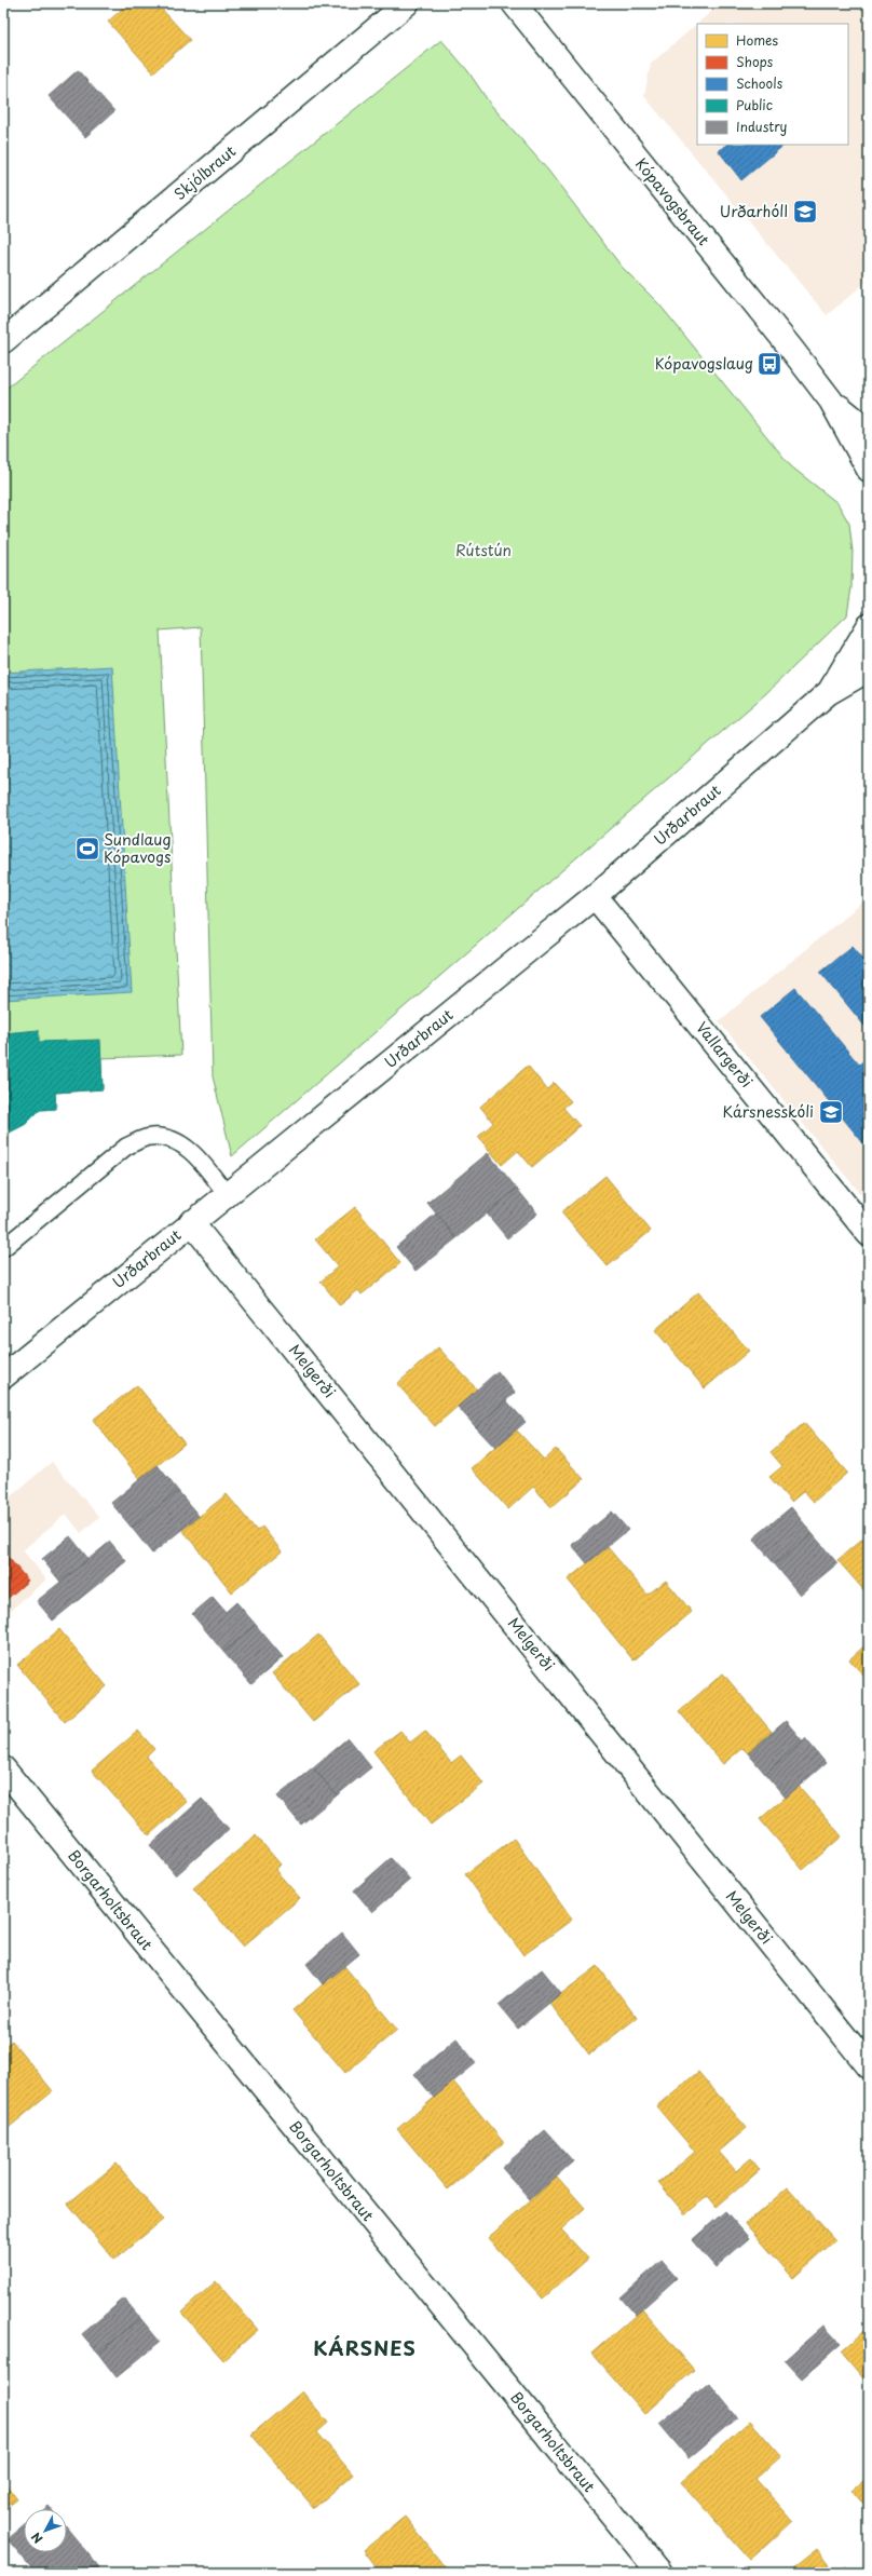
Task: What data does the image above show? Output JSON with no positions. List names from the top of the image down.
{
  "streets": {
    "street": [
      "Skjólbraut",
      "Kópavogsbraut",
      "Urðarbraut",
      "Vallargerði",
      "Melgerði",
      "Borgarholtsbraut"
    ]
  },
  "crossings": [
    ["Urðarbraut", "Vallargerði"],
    ["Urðarbraut", "Melgerði"]
  ],
  "districts": ["KÁRSNES"],
  "parks": ["Rútstún"],
  "places": {
    "school or university": ["Urðarhóll", "Kársnesskóli"],
    "bus stop": ["Kópavogslaug"],
    "sports": ["Sundlaug Kópavogs"]
  },
  "legend": [
    "Homes",
    "Shops",
    "Schools",
    "Public",
    "Industry"
  ],
  "north": "bottom left"
}
